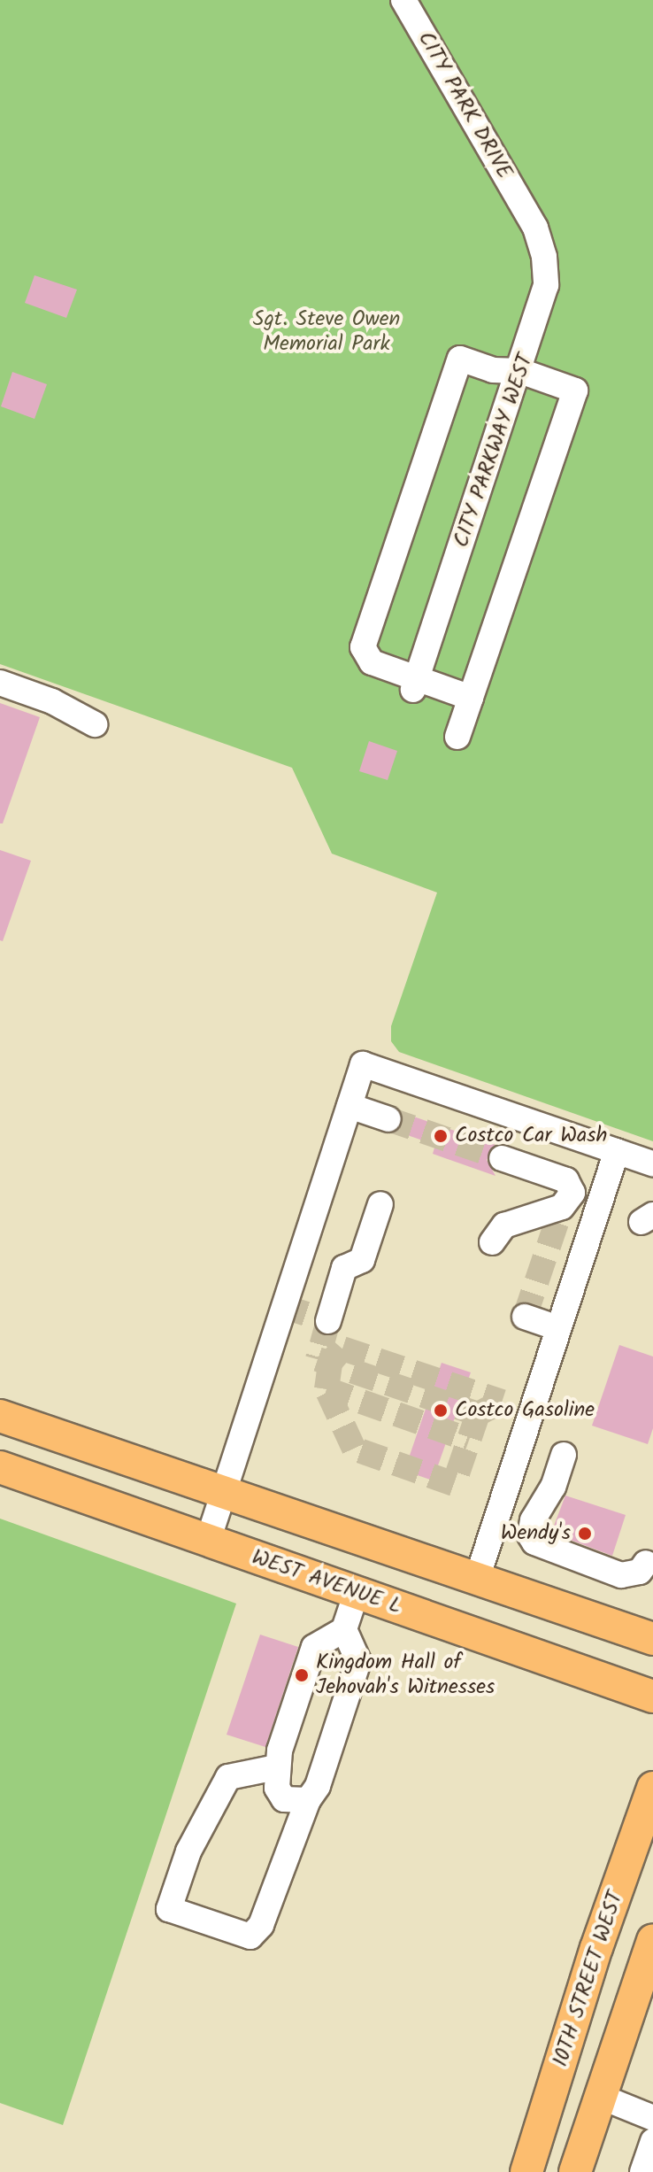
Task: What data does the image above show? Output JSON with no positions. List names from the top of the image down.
{
  "streets": {
    "main road": ["WEST AVENUE L", "10TH STREET WEST"],
    "lane": ["CITY PARK DRIVE", "CITY PARKWAY WEST"]
  },
  "crossings": [
    ["CITY PARK DRIVE", "CITY PARKWAY WEST"]
  ],
  "parks": ["Sgt. Steve Owen Memorial Park"],
  "places": [
    "Costco Car Wash",
    "Costco Gasoline",
    "Wendy's",
    "Kingdom Hall of Jehovah's Witnesses"
  ]
}
